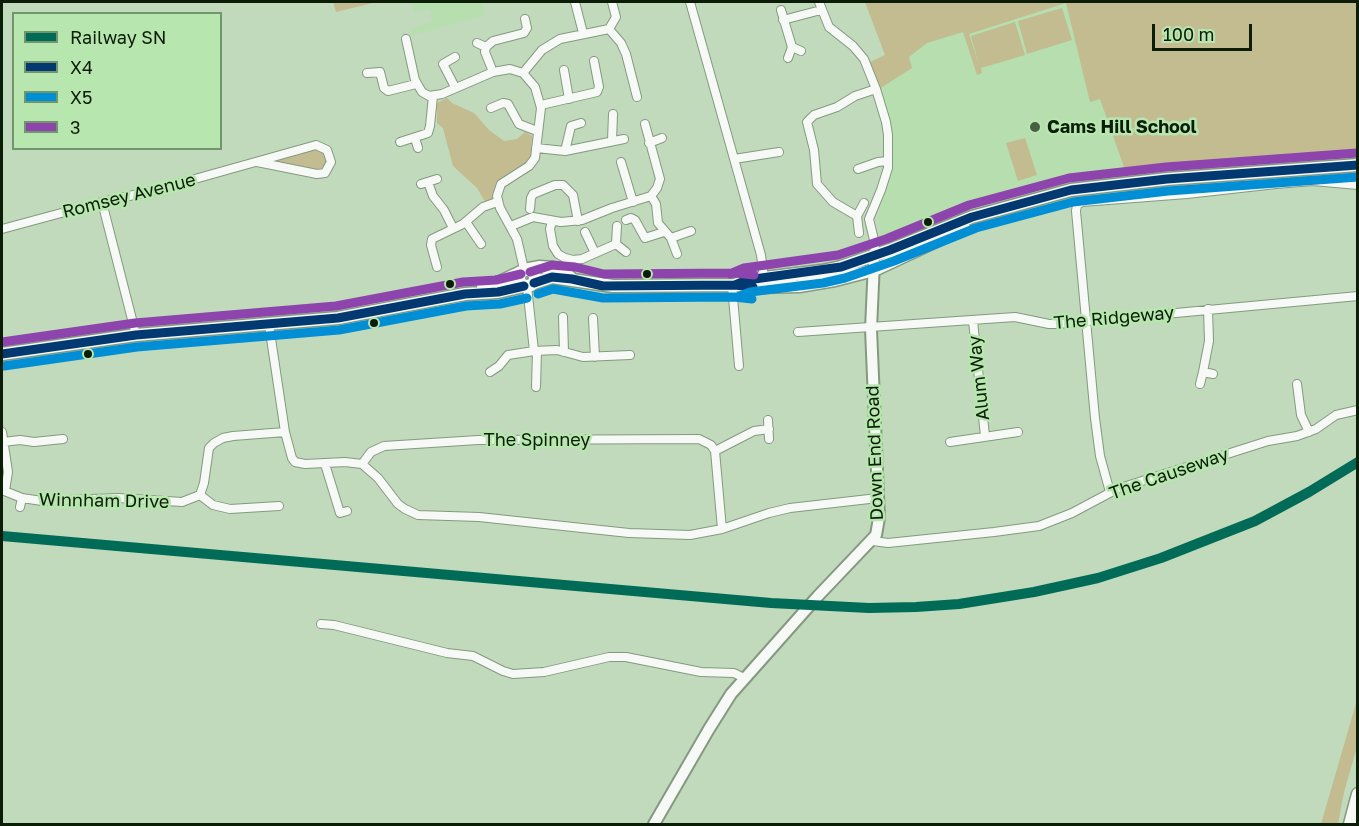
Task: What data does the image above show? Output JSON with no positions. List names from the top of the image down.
{
  "streets": {
    "street": [
      "Romsey Avenue",
      "The Ridgeway",
      "Alum Way",
      "The Spinney",
      "Down End Road",
      "The Causeway",
      "Winnham Drive"
    ]
  },
  "crossings": [
    ["The Ridgeway", "Alum Way"],
    ["The Ridgeway", "Down End Road"],
    ["Down End Road", "The Causeway"]
  ],
  "places": ["Cams Hill School"],
  "lines": [
    "transit line 3",
    "transit line X4",
    "transit line X5",
    "rail line SN"
  ],
  "legend": [
    "Railway SN",
    "X4",
    "X5",
    "3"
  ],
  "scale_bar": "100 m"
}
